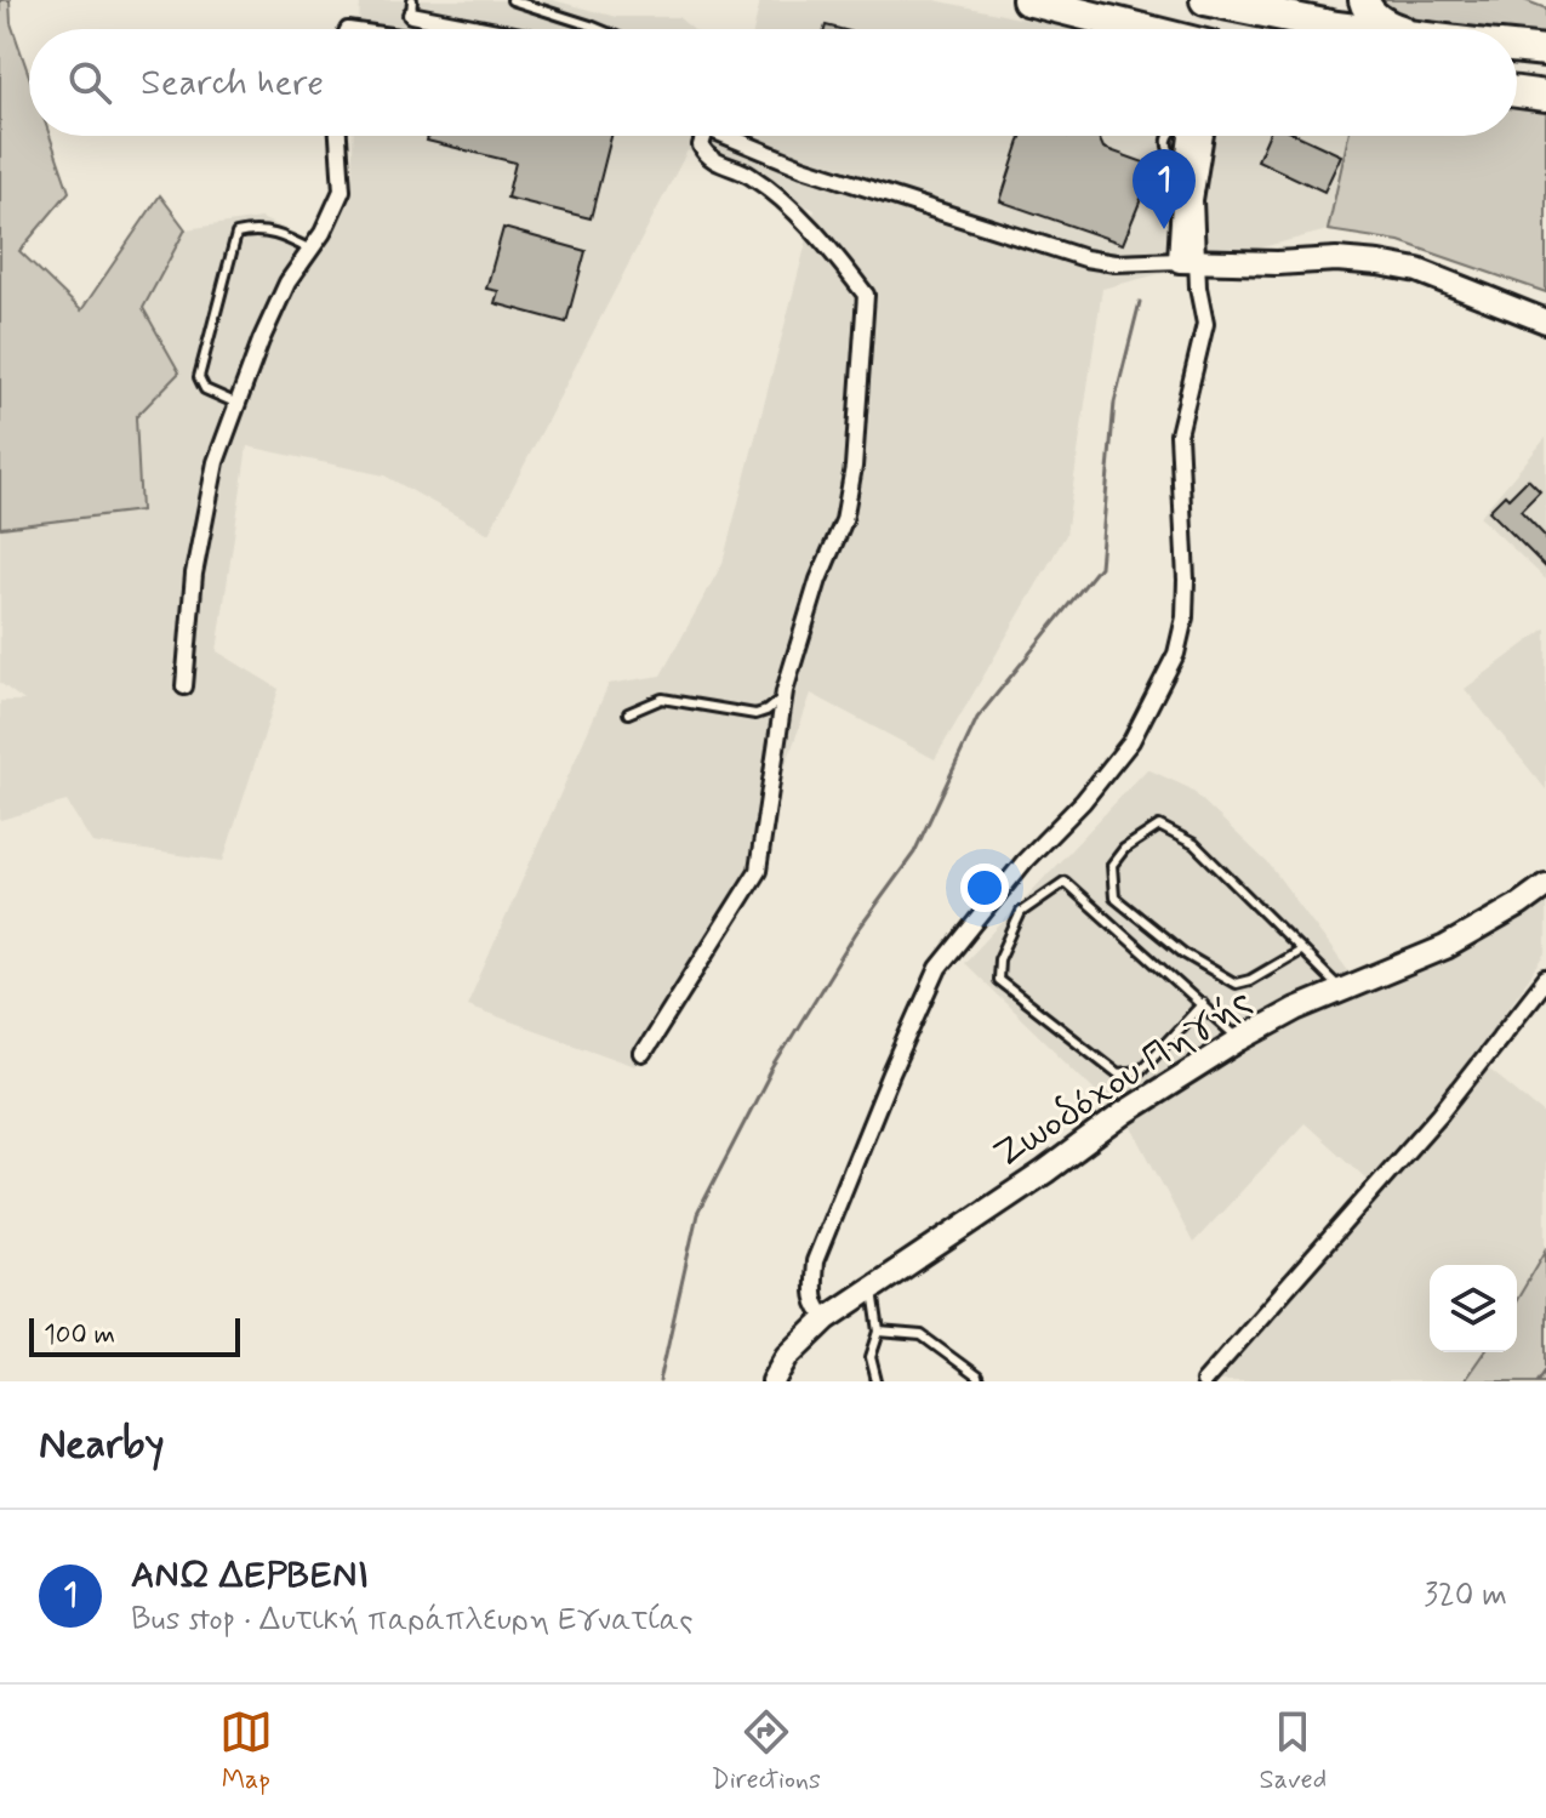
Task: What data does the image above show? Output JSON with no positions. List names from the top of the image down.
{
  "streets": {
    "street": ["Ζωοδόχου Πηγής"]
  },
  "scale_bar": "100 m",
  "page": {
    "search": "Search here",
    "pins": "1",
    "scale": "100 m",
    "heading": "Nearby",
    "list": [
      {
        "mark": "1",
        "name": "ΑΝΩ ΔΕΡΒΕΝΙ",
        "note": "Bus stop · Δυτική παράπλευρη Εγνατίας",
        "value": "320 m"
      }
    ],
    "nav": ["Map", "Directions", "Saved"]
  }
}
